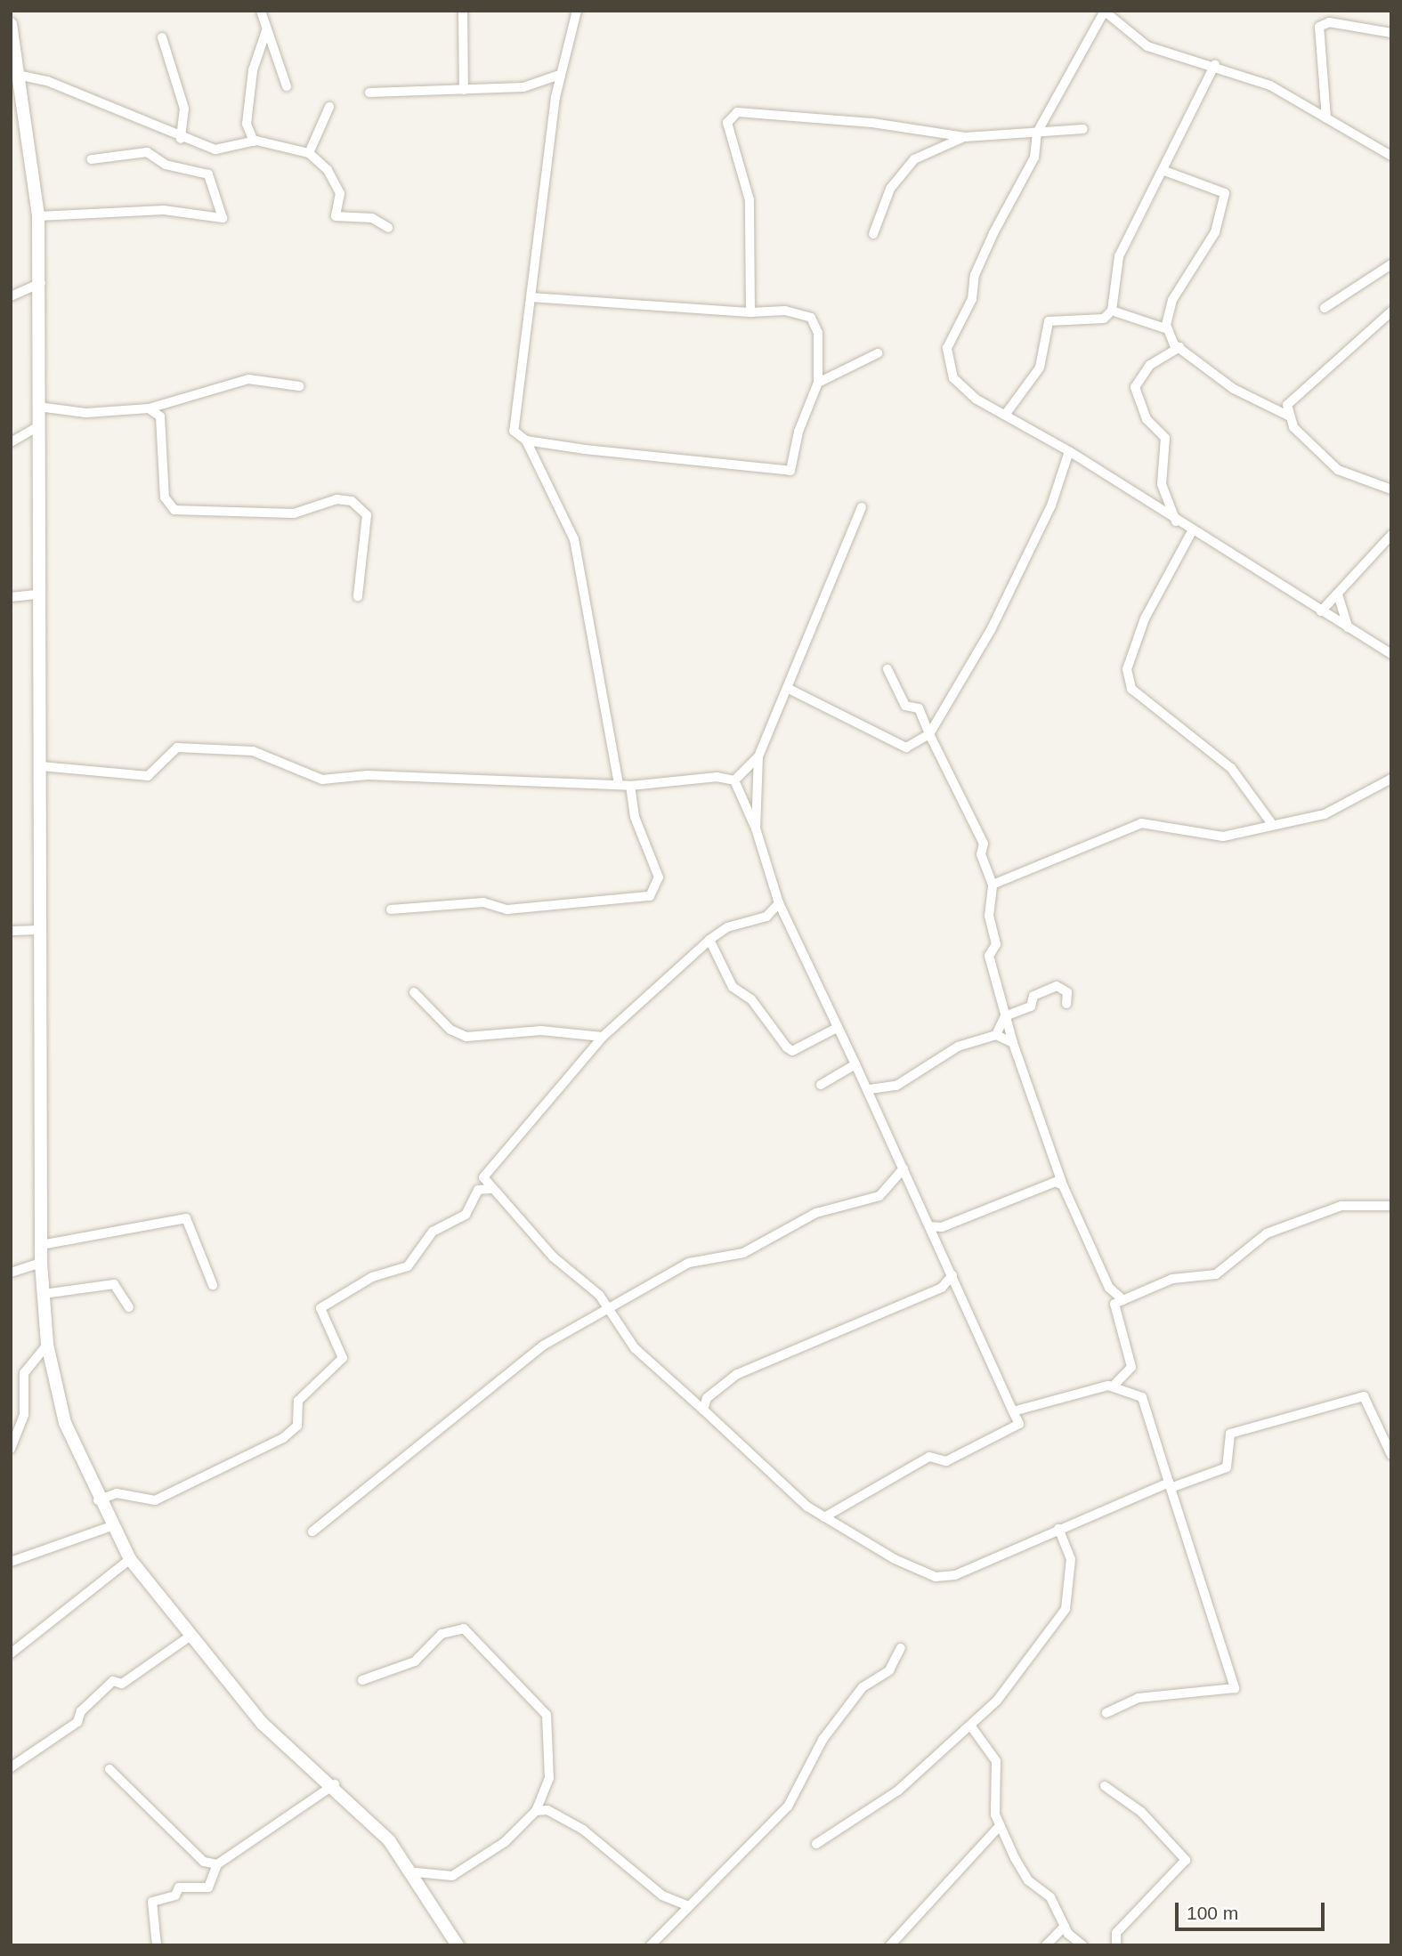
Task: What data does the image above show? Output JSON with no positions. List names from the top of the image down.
{
  "scale_bar": "100 m"
}
